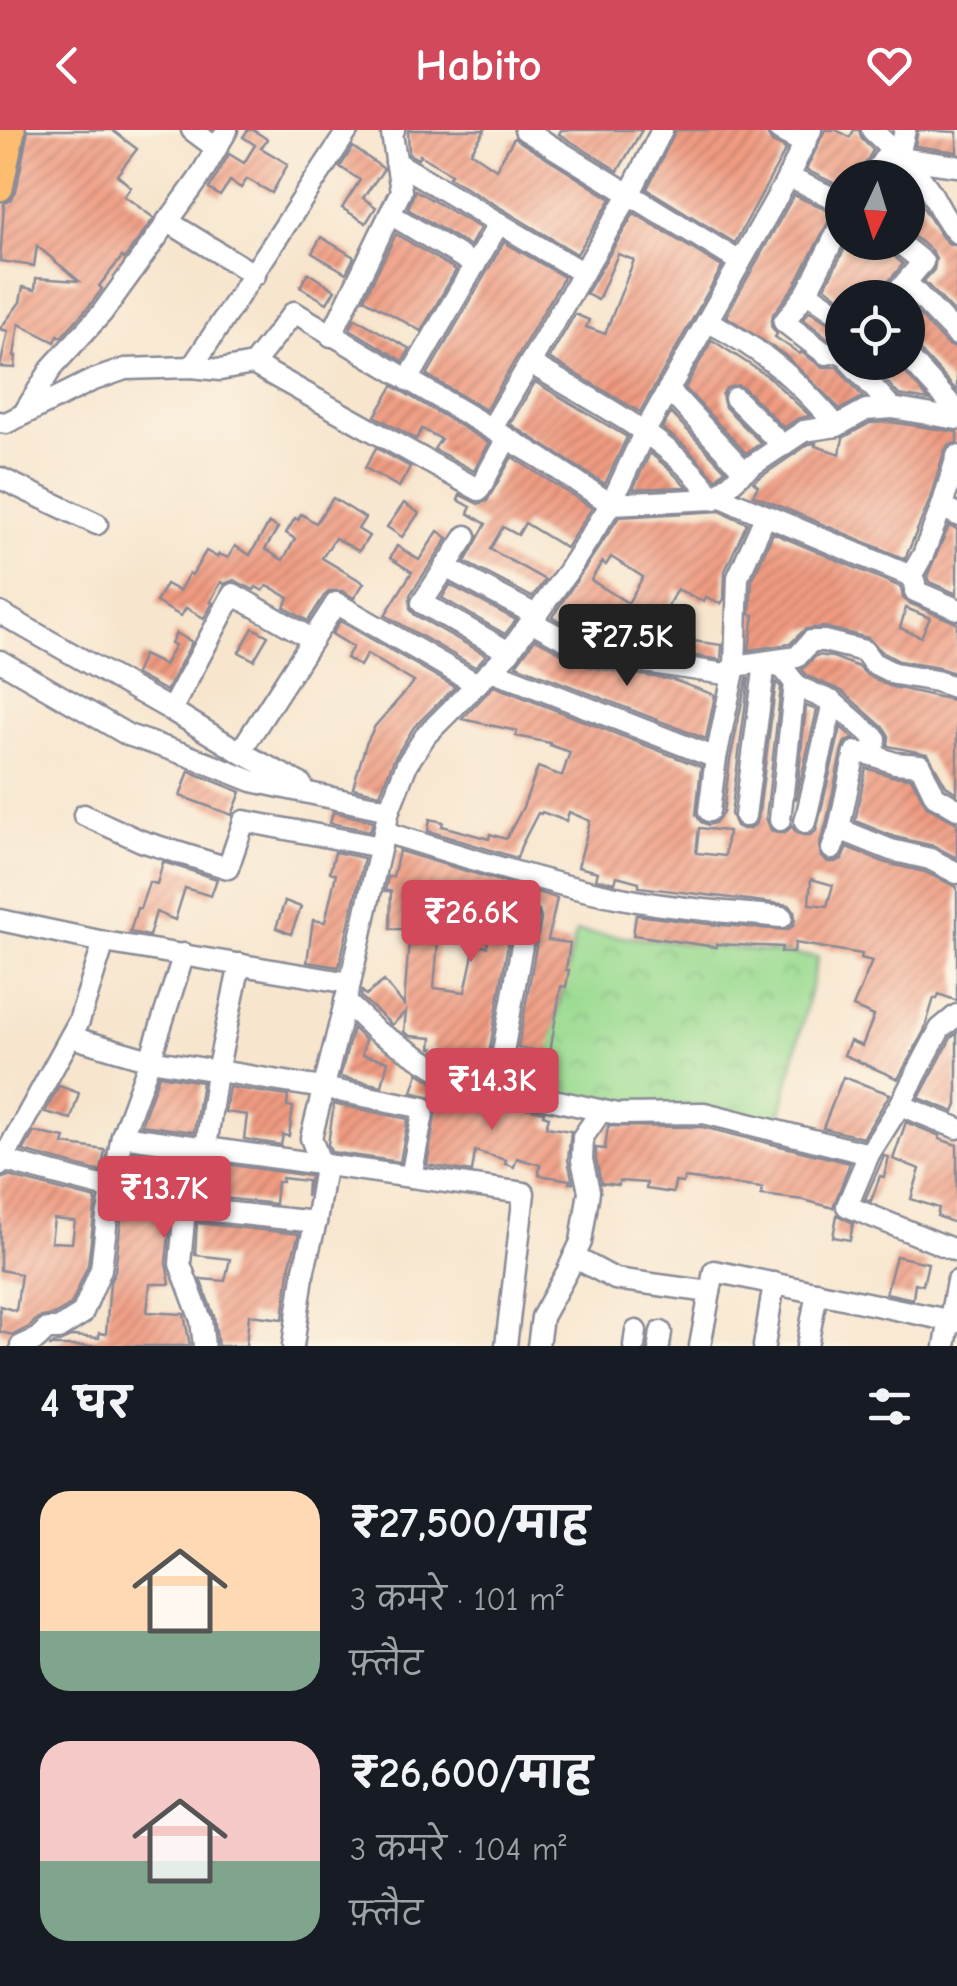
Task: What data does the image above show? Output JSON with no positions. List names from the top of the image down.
{
  "north": "bottom",
  "page": {
    "header": "Habito",
    "price": [
      "₹27.5K",
      "₹26.6K",
      "₹14.3K",
      "₹13.7K"
    ],
    "heading": "4 घर",
    "list": [
      {
        "name": "₹27,500/माह",
        "note": "3 कमरे · 101 m² · फ़्लैट"
      },
      {
        "name": "₹26,600/माह",
        "note": "3 कमरे · 104 m² · फ़्लैट"
      }
    ]
  }
}
